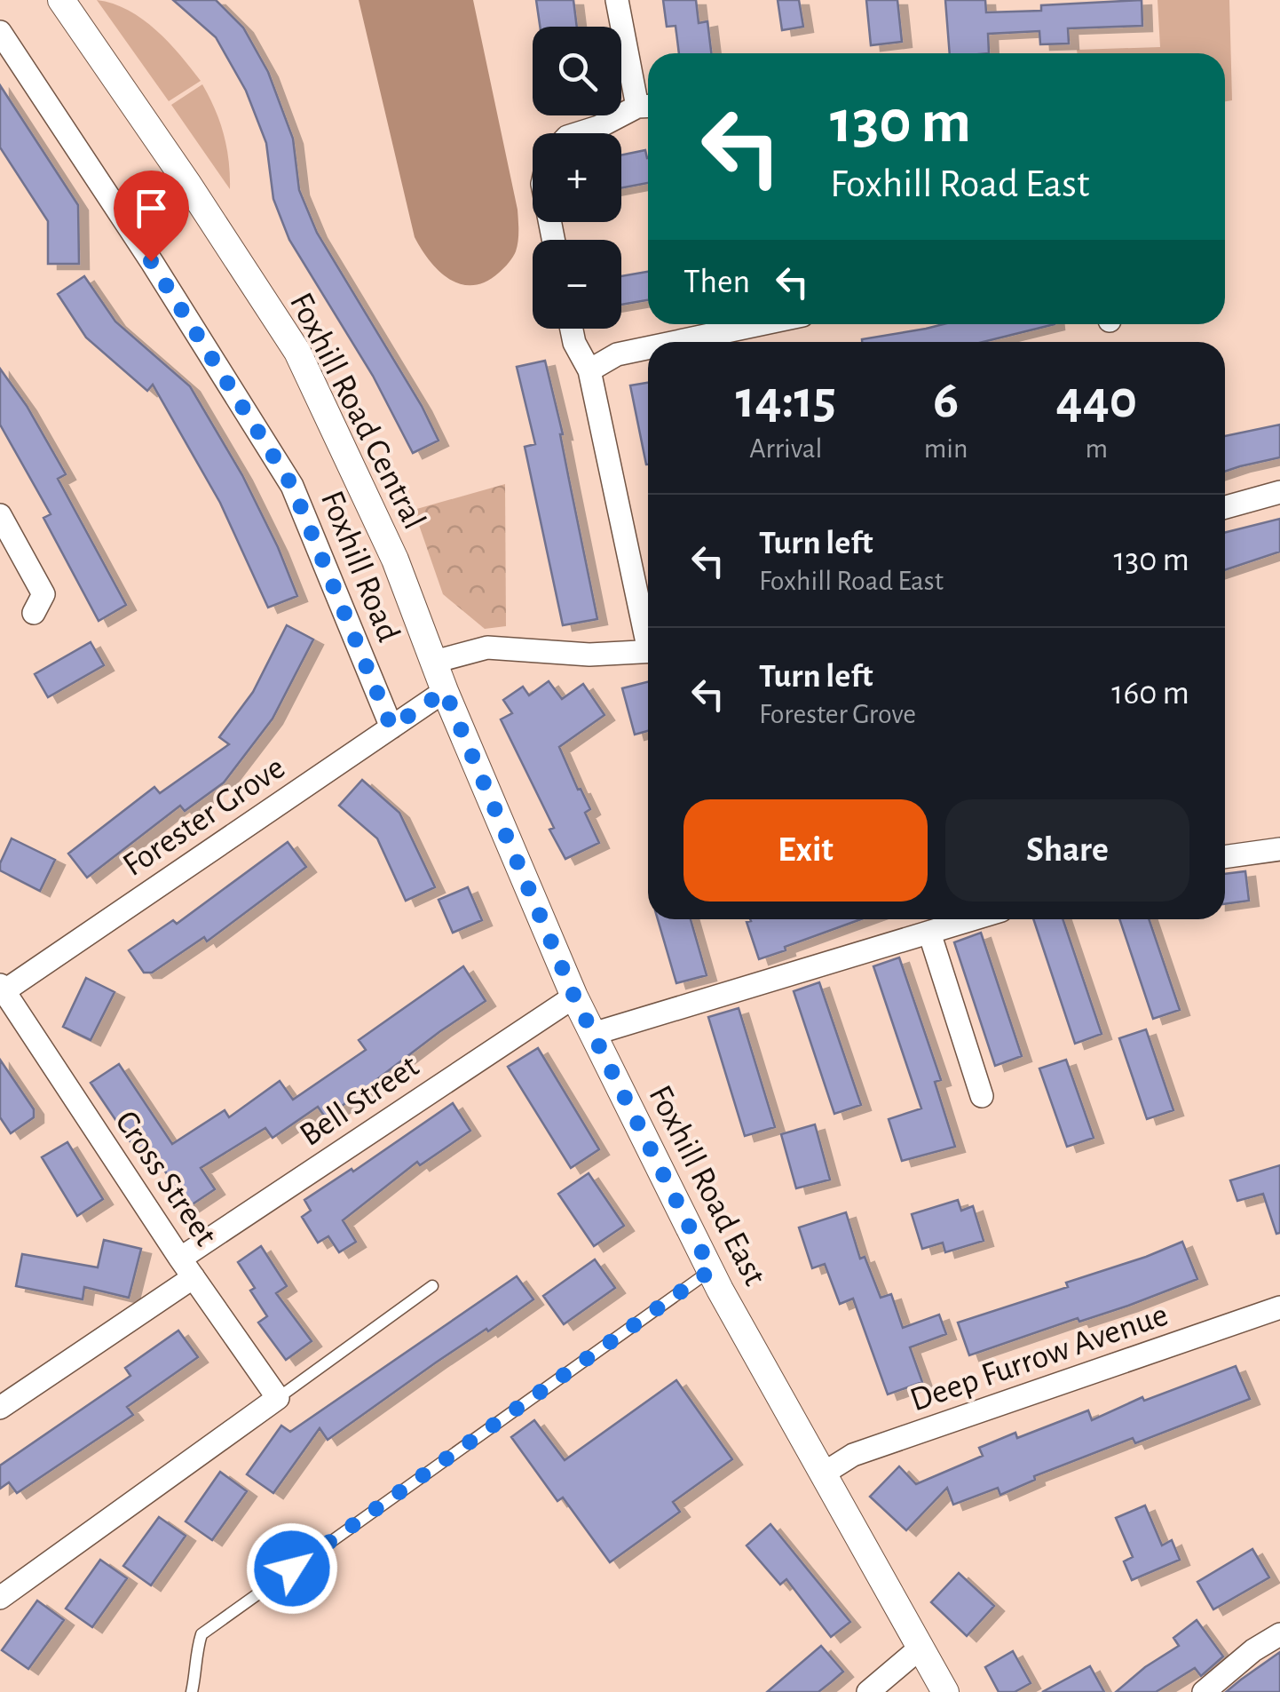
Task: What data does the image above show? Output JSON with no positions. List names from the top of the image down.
{
  "streets": {
    "street": [
      "Foxhill Road Central",
      "Foxhill Road",
      "Forester Grove",
      "Bell Street",
      "Cross Street",
      "Foxhill Road East",
      "Deep Furrow Avenue"
    ]
  },
  "crossings": [
    ["Foxhill Road Central", "Forester Grove"],
    ["Foxhill Road Central", "Foxhill Road East"],
    ["Foxhill Road", "Forester Grove"],
    ["Forester Grove", "Cross Street"],
    ["Forester Grove", "Foxhill Road East"],
    ["Bell Street", "Cross Street"],
    ["Bell Street", "Foxhill Road East"],
    ["Foxhill Road East", "Deep Furrow Avenue"]
  ],
  "page": {
    "map_buttons": ["+", "−"],
    "turn": ["130 m", "Foxhill Road East"],
    "then": "Then",
    "eta": [
      "14:15",
      "Arrival",
      "6",
      "min",
      "440",
      "m"
    ],
    "list": [
      {
        "name": "Turn left",
        "note": "Foxhill Road East",
        "value": "130 m"
      },
      {
        "name": "Turn left",
        "note": "Forester Grove",
        "value": "160 m"
      }
    ],
    "buttons": ["Exit", "Share"]
  }
}
